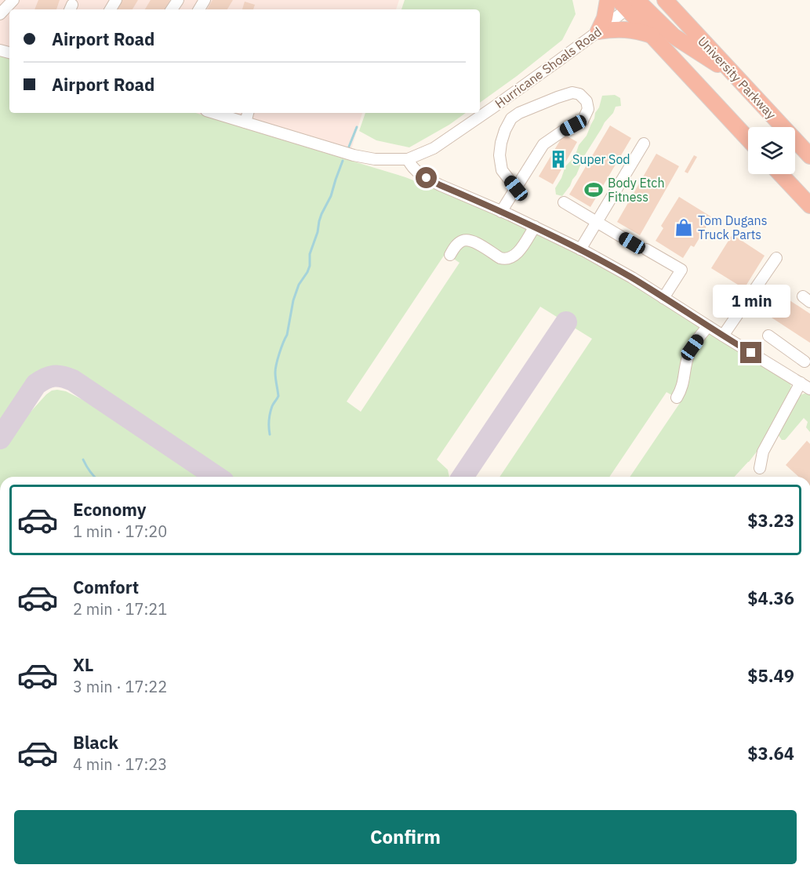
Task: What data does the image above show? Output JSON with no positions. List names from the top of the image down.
{
  "streets": {
    "highway": ["University Parkway"],
    "street": ["Hurricane Shoals Road"]
  },
  "places": {
    "building": ["Super Sod"],
    "sports": ["Body Etch Fitness"],
    "shop": ["Tom Dugans Truck Parts"]
  },
  "page": {
    "banner": ["Airport Road", "Airport Road"],
    "bubble": "1 min",
    "list": [
      {
        "name": "Economy",
        "note": "1 min · 17:20",
        "value": "$3.23"
      },
      {
        "name": "Comfort",
        "note": "2 min · 17:21",
        "value": "$4.36"
      },
      {
        "name": "XL",
        "note": "3 min · 17:22",
        "value": "$5.49"
      },
      {
        "name": "Black",
        "note": "4 min · 17:23",
        "value": "$3.64"
      }
    ],
    "buttons": "Confirm"
  }
}
